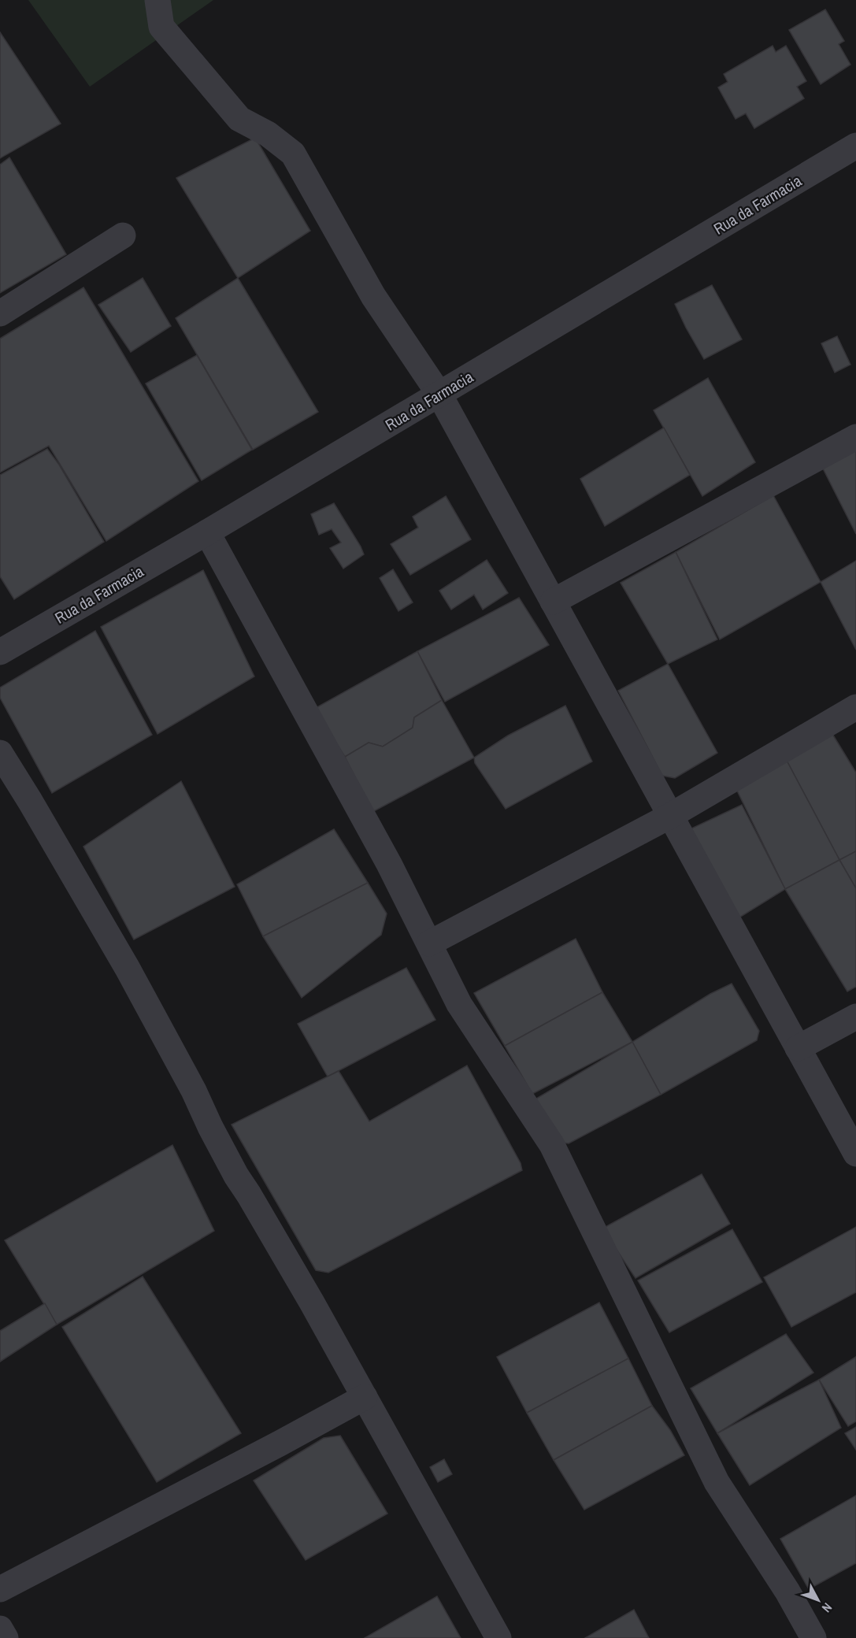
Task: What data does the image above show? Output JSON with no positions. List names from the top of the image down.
{
  "streets": {
    "street": ["Rua da Farmacia"]
  },
  "north": "bottom right"
}
